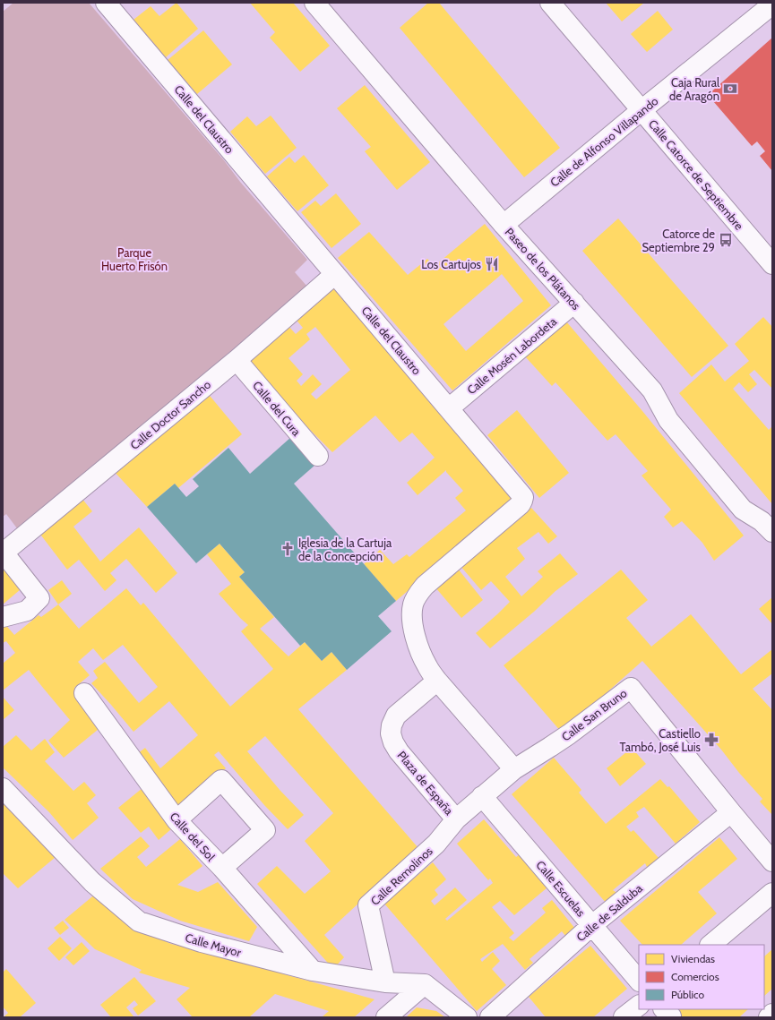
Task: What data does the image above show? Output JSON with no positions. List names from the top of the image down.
{
  "streets": {
    "street": [
      "Calle del Claustro",
      "Calle de Alfonso Villapando",
      "Calle Catorce de Septiembre",
      "Paseo de los Plátanos",
      "Calle Mosén Labordeta",
      "Calle del Cura",
      "Calle Doctor Sancho",
      "Calle San Bruno",
      "Plaza de España",
      "Calle del Sol",
      "Calle Remolinos",
      "Calle Escuelas",
      "Calle de Salduba",
      "Calle Mayor"
    ]
  },
  "crossings": [
    ["Calle del Claustro", "Calle Mosén Labordeta"],
    ["Calle del Claustro", "Calle Doctor Sancho"],
    ["Calle del Claustro", "Plaza de España"],
    ["Calle de Alfonso Villapando", "Calle Catorce de Septiembre"],
    ["Calle de Alfonso Villapando", "Paseo de los Plátanos"],
    ["Paseo de los Plátanos", "Calle Mosén Labordeta"],
    ["Calle del Cura", "Calle Doctor Sancho"],
    ["Calle San Bruno", "Plaza de España"],
    ["Calle San Bruno", "Calle de Salduba"],
    ["Plaza de España", "Calle Remolinos"],
    ["Plaza de España", "Calle Escuelas"],
    ["Calle del Sol", "Calle Mayor"],
    ["Calle Remolinos", "Calle Mayor"],
    ["Calle Escuelas", "Calle de Salduba"]
  ],
  "parks": ["Parque Huerto Frisón"],
  "places": {
    "bank": ["Caja Rural de Aragón"],
    "bus stop": ["Catorce de Septiembre 29"],
    "restaurant": ["Los Cartujos"],
    "church": ["Iglesia de la Cartuja de la Concepción"],
    "pharmacy": ["Castiello Tambó, José Luis"]
  },
  "legend": ["Viviendas", "Comercios", "Público"]
}
